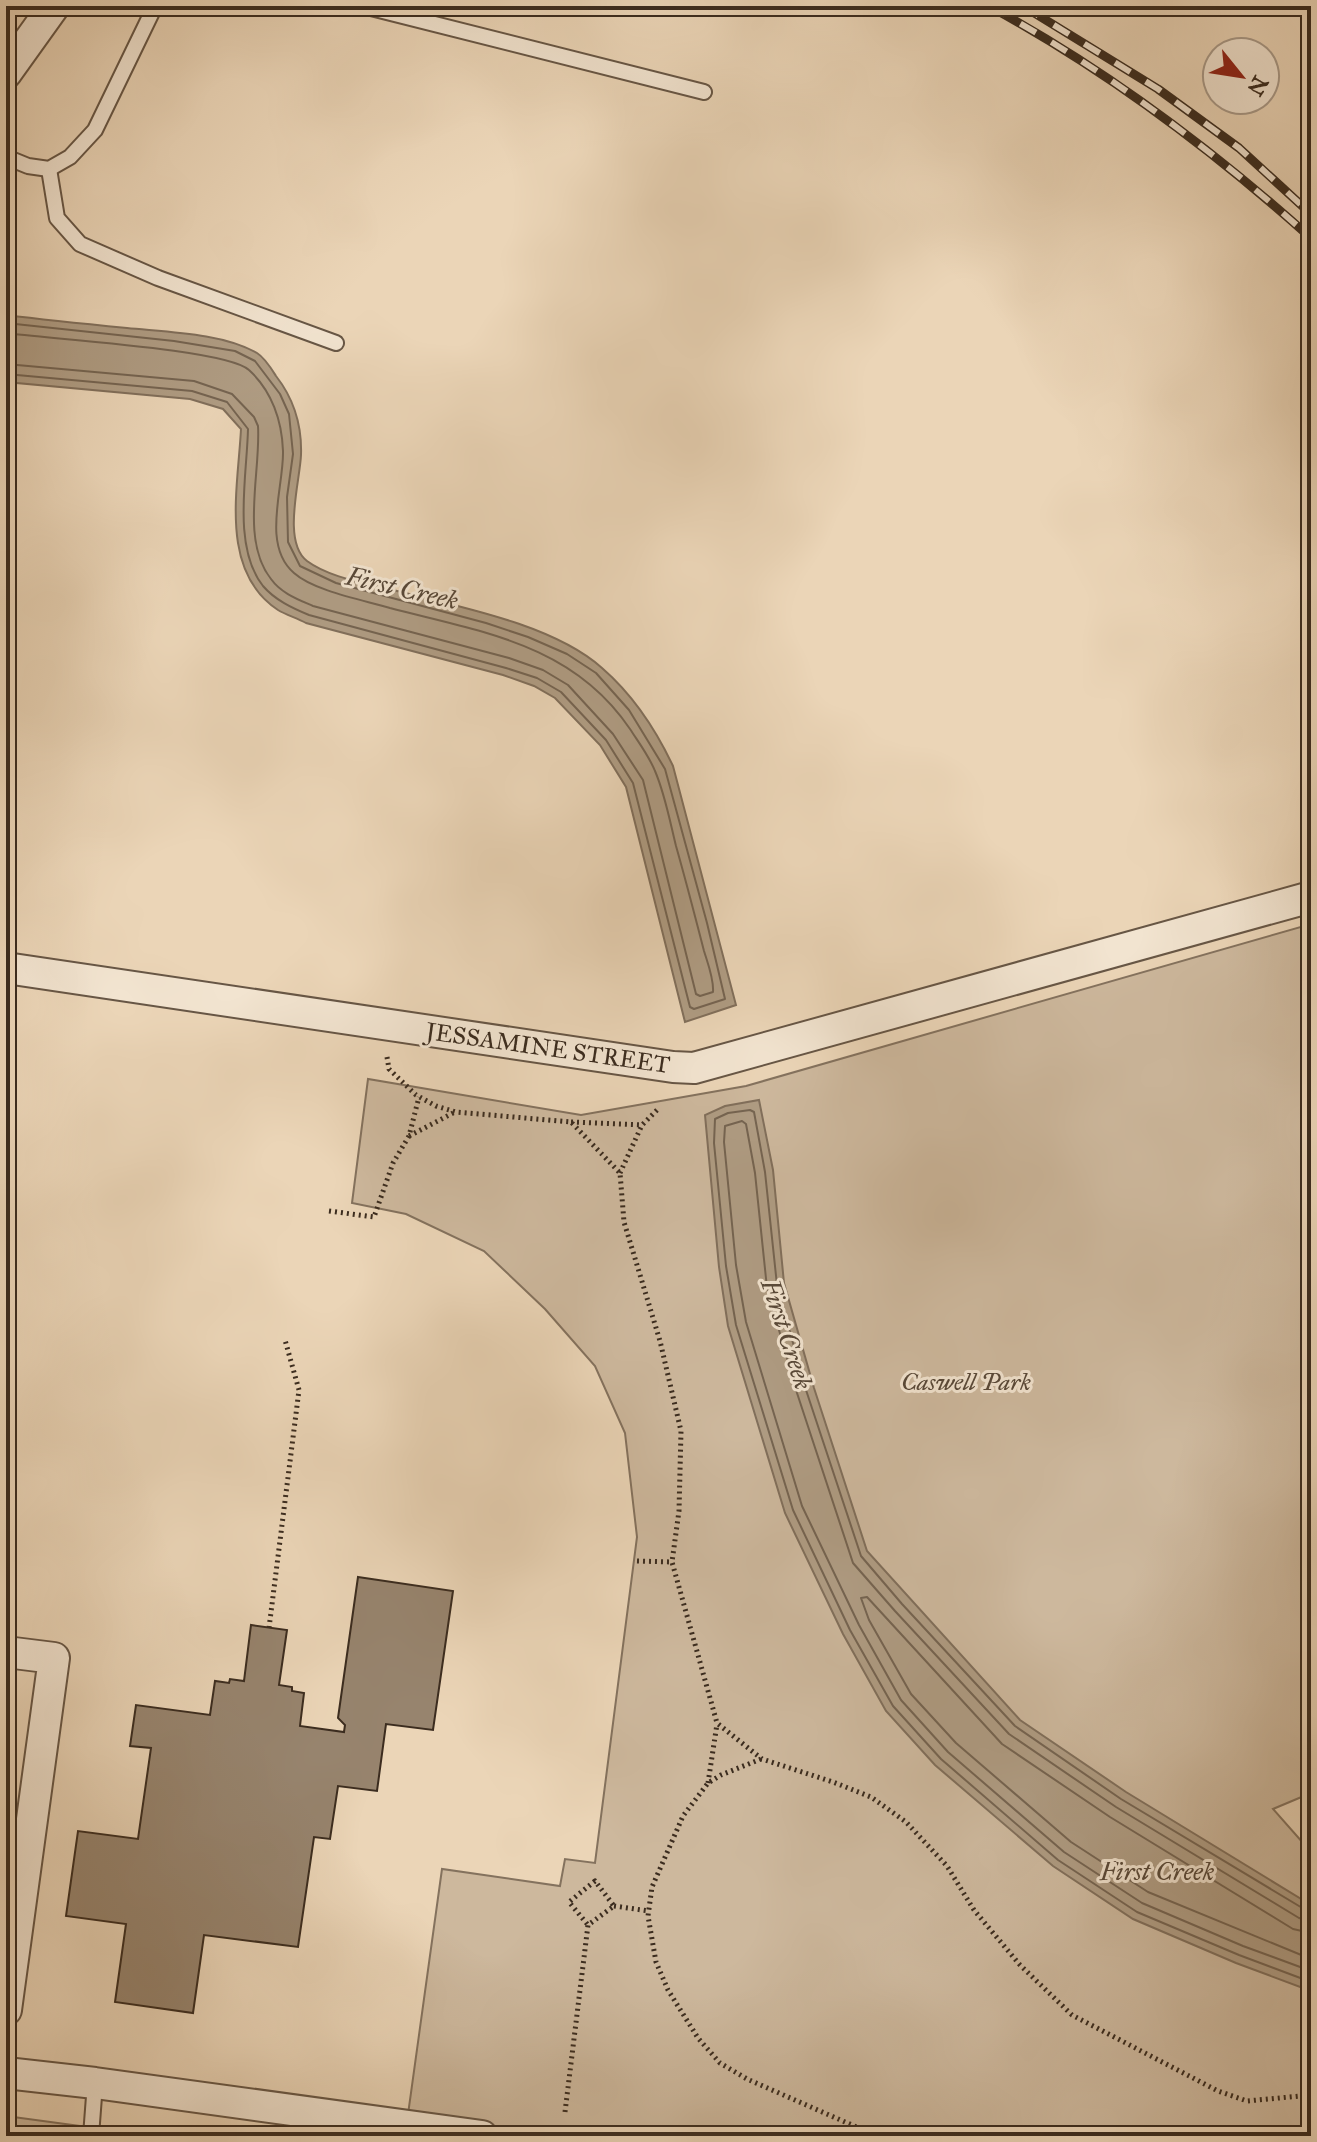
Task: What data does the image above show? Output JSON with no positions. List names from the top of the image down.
{
  "streets": {
    "street": ["JESSAMINE STREET"]
  },
  "water": ["First Creek"],
  "parks": ["Caswell Park"],
  "north": "bottom right"
}
